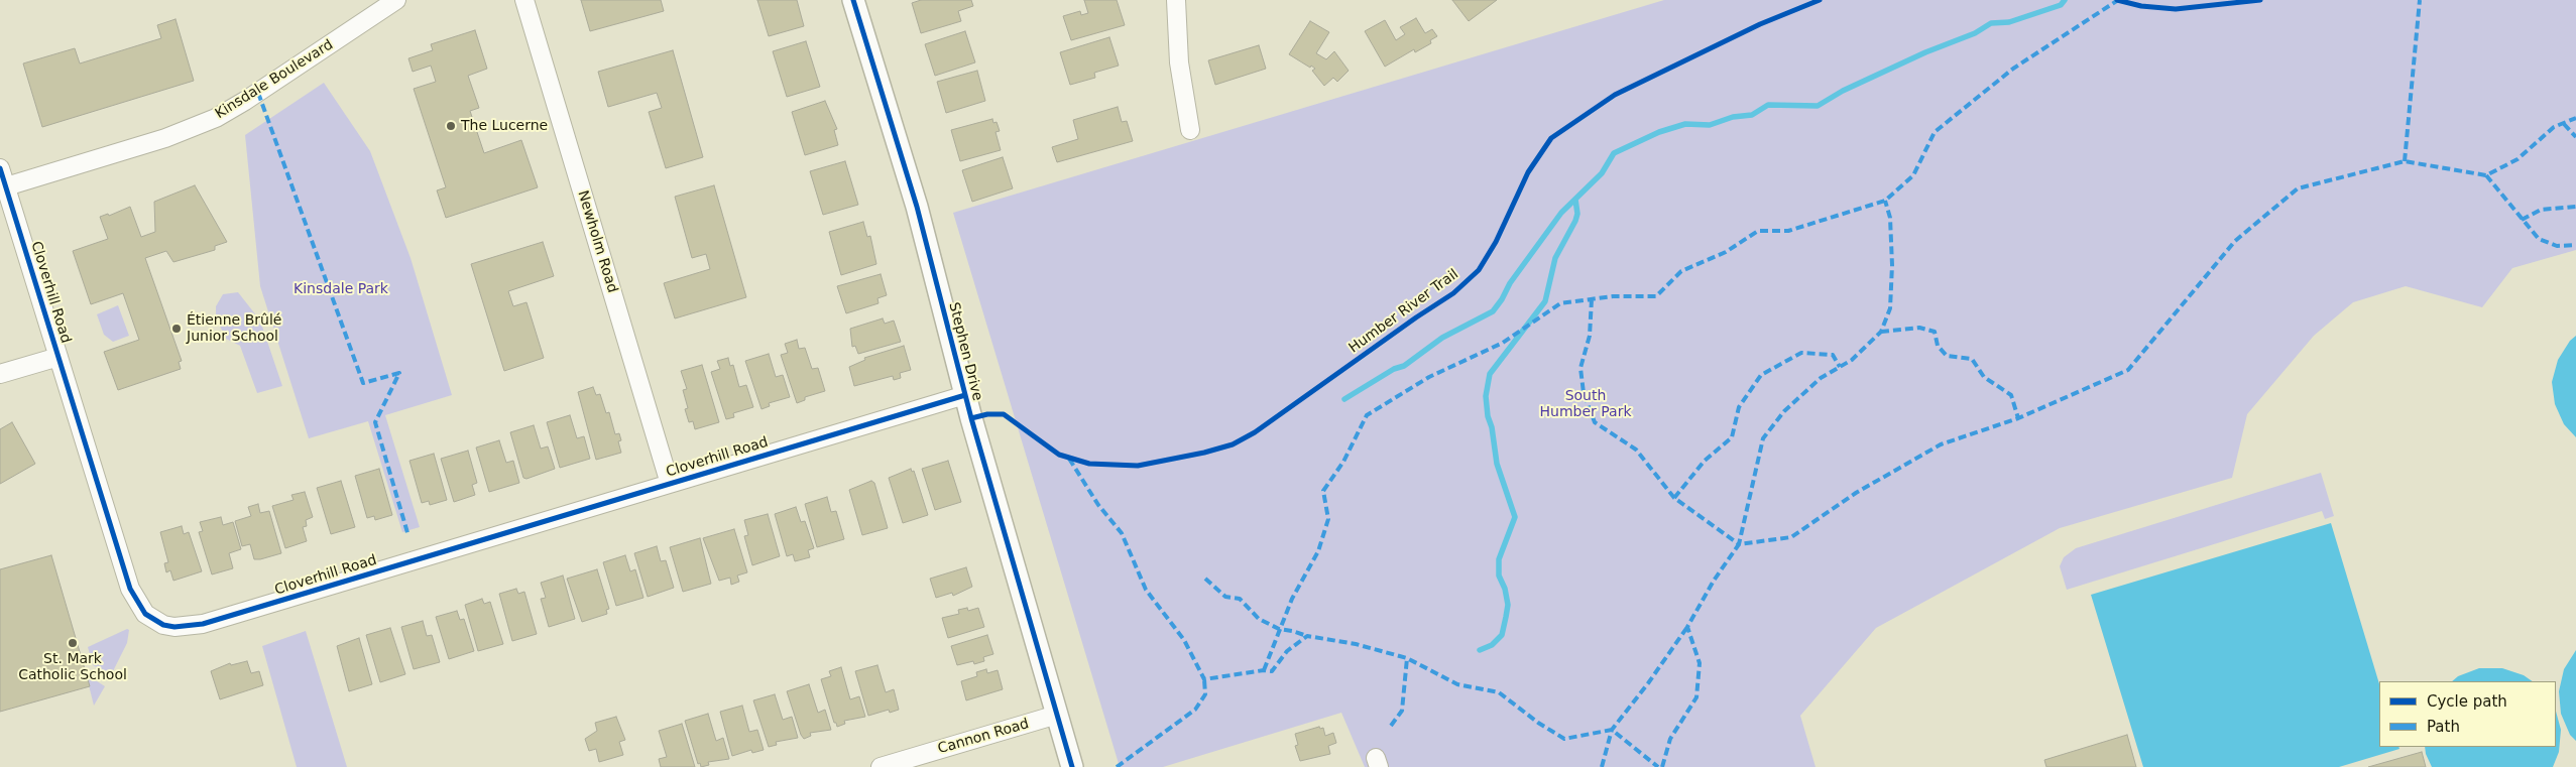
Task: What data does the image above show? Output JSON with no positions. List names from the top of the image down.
{
  "streets": {
    "street": [
      "Kinsdale Boulevard",
      "Newholm Road",
      "Cloverhill Road",
      "Stephen Drive",
      "Cannon Road"
    ],
    "cycle path": ["Humber River Trail"]
  },
  "crossings": [
    ["Kinsdale Boulevard", "Cloverhill Road"],
    ["Newholm Road", "Cloverhill Road"],
    ["Cloverhill Road", "Stephen Drive"],
    ["Stephen Drive", "Cannon Road"]
  ],
  "parks": ["Kinsdale Park", "South Humber Park"],
  "places": ["The Lucerne", "Étienne Brûlé Junior School", "St. Mark Catholic School"],
  "legend": ["Cycle path", "Path"]
}
